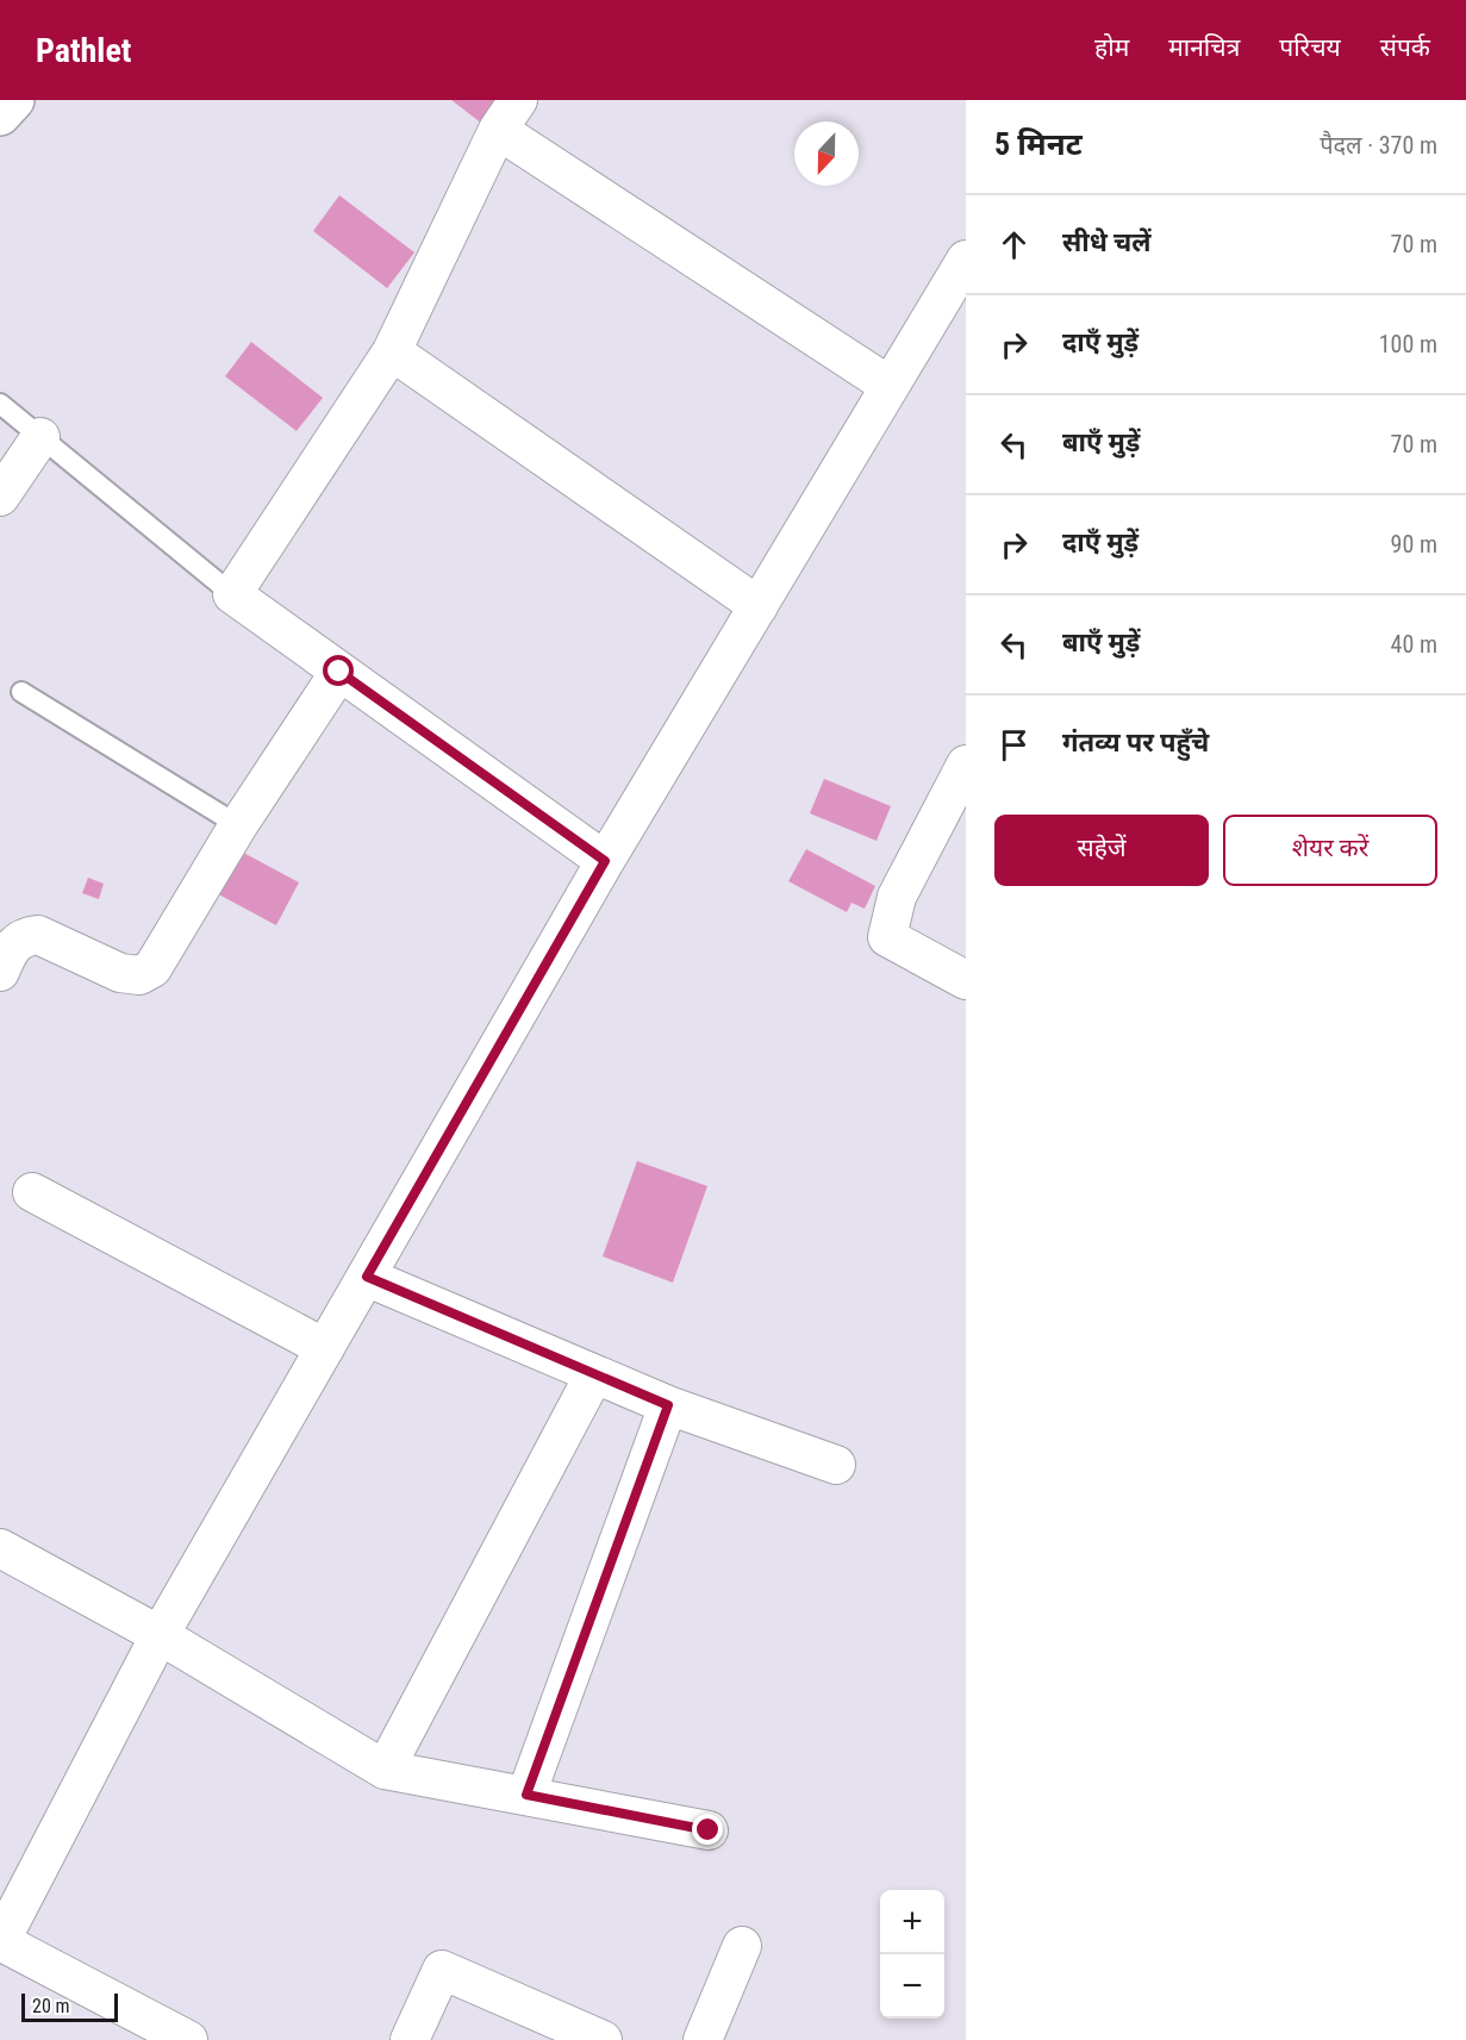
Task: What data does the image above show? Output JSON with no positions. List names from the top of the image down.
{
  "scale_bar": "20 m",
  "north": "bottom",
  "page": {
    "header": "Pathlet",
    "nav": [
      "होम",
      "मानचित्र",
      "परिचय",
      "संपर्क"
    ],
    "heading": ["5 मिनट", "पैदल · 370 m"],
    "list": [
      ["सीधे चलें", "70 m"],
      ["दाएँ मुड़ें", "100 m"],
      ["बाएँ मुड़ें", "70 m"],
      ["दाएँ मुड़ें", "90 m"],
      ["बाएँ मुड़ें", "40 m"],
      "गंतव्य पर पहुँचे"
    ],
    "buttons": ["सहेजें", "शेयर करें"],
    "map_buttons": ["+", "−"],
    "scale": "20 m"
  }
}
